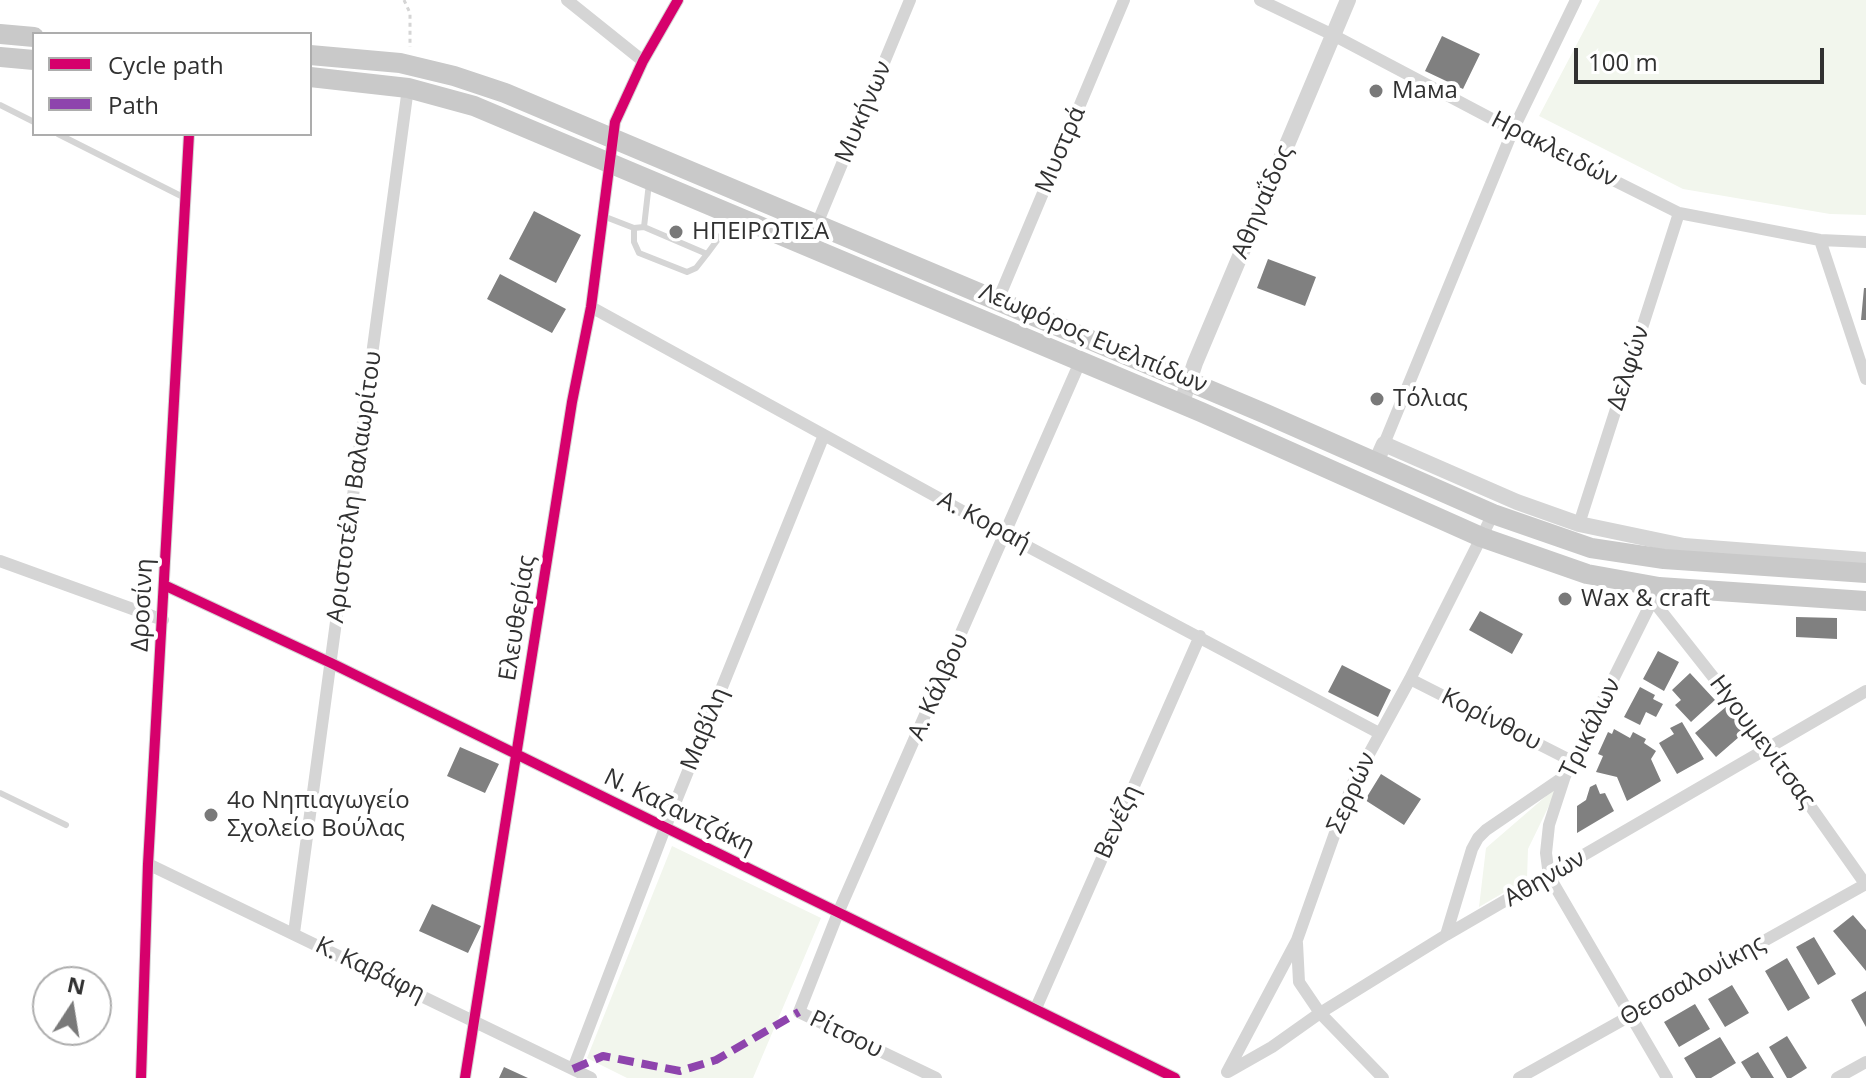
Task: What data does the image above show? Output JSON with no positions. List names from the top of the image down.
{
  "streets": {
    "main road": ["Λεωφόρος Ευελπίδων"],
    "street": [
      "Μυκήνων",
      "Μυστρά",
      "Ηρακλειδών",
      "Αθηναΐδος",
      "Δελφών",
      "Αριστοτέλη Βαλαωρίτου",
      "Α. Κοραή",
      "Δροσίνη",
      "Ελευθερίας",
      "A. Κάλβου",
      "Κορίνθου",
      "Τρικάλων",
      "Μαβίλη",
      "Ηγουμενίτσας",
      "Σερρών",
      "Ν. Καζαντζάκη",
      "Βενέζη",
      "Αθηνών",
      "Κ. Καβάφη",
      "Θεσσαλονίκης",
      "Ρίτσου"
    ]
  },
  "crossings": [
    ["Μυκήνων", "Λεωφόρος Ευελπίδων"],
    ["Μυστρά", "Λεωφόρος Ευελπίδων"],
    ["Ηρακλειδών", "Αθηναΐδος"],
    ["Ηρακλειδών", "Δελφών"],
    ["Αθηναΐδος", "Λεωφόρος Ευελπίδων"],
    ["Λεωφόρος Ευελπίδων", "Αριστοτέλη Βαλαωρίτου"],
    ["Λεωφόρος Ευελπίδων", "Ελευθερίας"],
    ["Λεωφόρος Ευελπίδων", "A. Κάλβου"],
    ["Λεωφόρος Ευελπίδων", "Τρικάλων"],
    ["Λεωφόρος Ευελπίδων", "Ηγουμενίτσας"],
    ["Λεωφόρος Ευελπίδων", "Σερρών"],
    ["Αριστοτέλη Βαλαωρίτου", "Ν. Καζαντζάκη"],
    ["Αριστοτέλη Βαλαωρίτου", "Κ. Καβάφη"],
    ["Α. Κοραή", "Ελευθερίας"],
    ["Α. Κοραή", "A. Κάλβου"],
    ["Α. Κοραή", "Μαβίλη"],
    ["Α. Κοραή", "Σερρών"],
    ["Α. Κοραή", "Βενέζη"],
    ["Δροσίνη", "Ν. Καζαντζάκη"],
    ["Δροσίνη", "Κ. Καβάφη"],
    ["Ελευθερίας", "Ν. Καζαντζάκη"],
    ["Ελευθερίας", "Κ. Καβάφη"],
    ["A. Κάλβου", "Ν. Καζαντζάκη"],
    ["A. Κάλβου", "Ρίτσου"],
    ["Κορίνθου", "Τρικάλων"],
    ["Κορίνθου", "Σερρών"],
    ["Τρικάλων", "Ηγουμενίτσας"],
    ["Τρικάλων", "Αθηνών"],
    ["Μαβίλη", "Ν. Καζαντζάκη"],
    ["Μαβίλη", "Κ. Καβάφη"],
    ["Ηγουμενίτσας", "Αθηνών"],
    ["Ηγουμενίτσας", "Θεσσαλονίκης"],
    ["Σερρών", "Αθηνών"],
    ["Ν. Καζαντζάκη", "Βενέζη"]
  ],
  "places": [
    "Мама",
    "ΗΠΕΙΡΩΤΙΣΑ",
    "Τόλιας",
    "Wax & craft",
    "4ο Νηπιαγωγείο Σχολείο Βούλας"
  ],
  "legend": ["Cycle path", "Path"],
  "scale_bar": "100 m",
  "north": "top"
}
